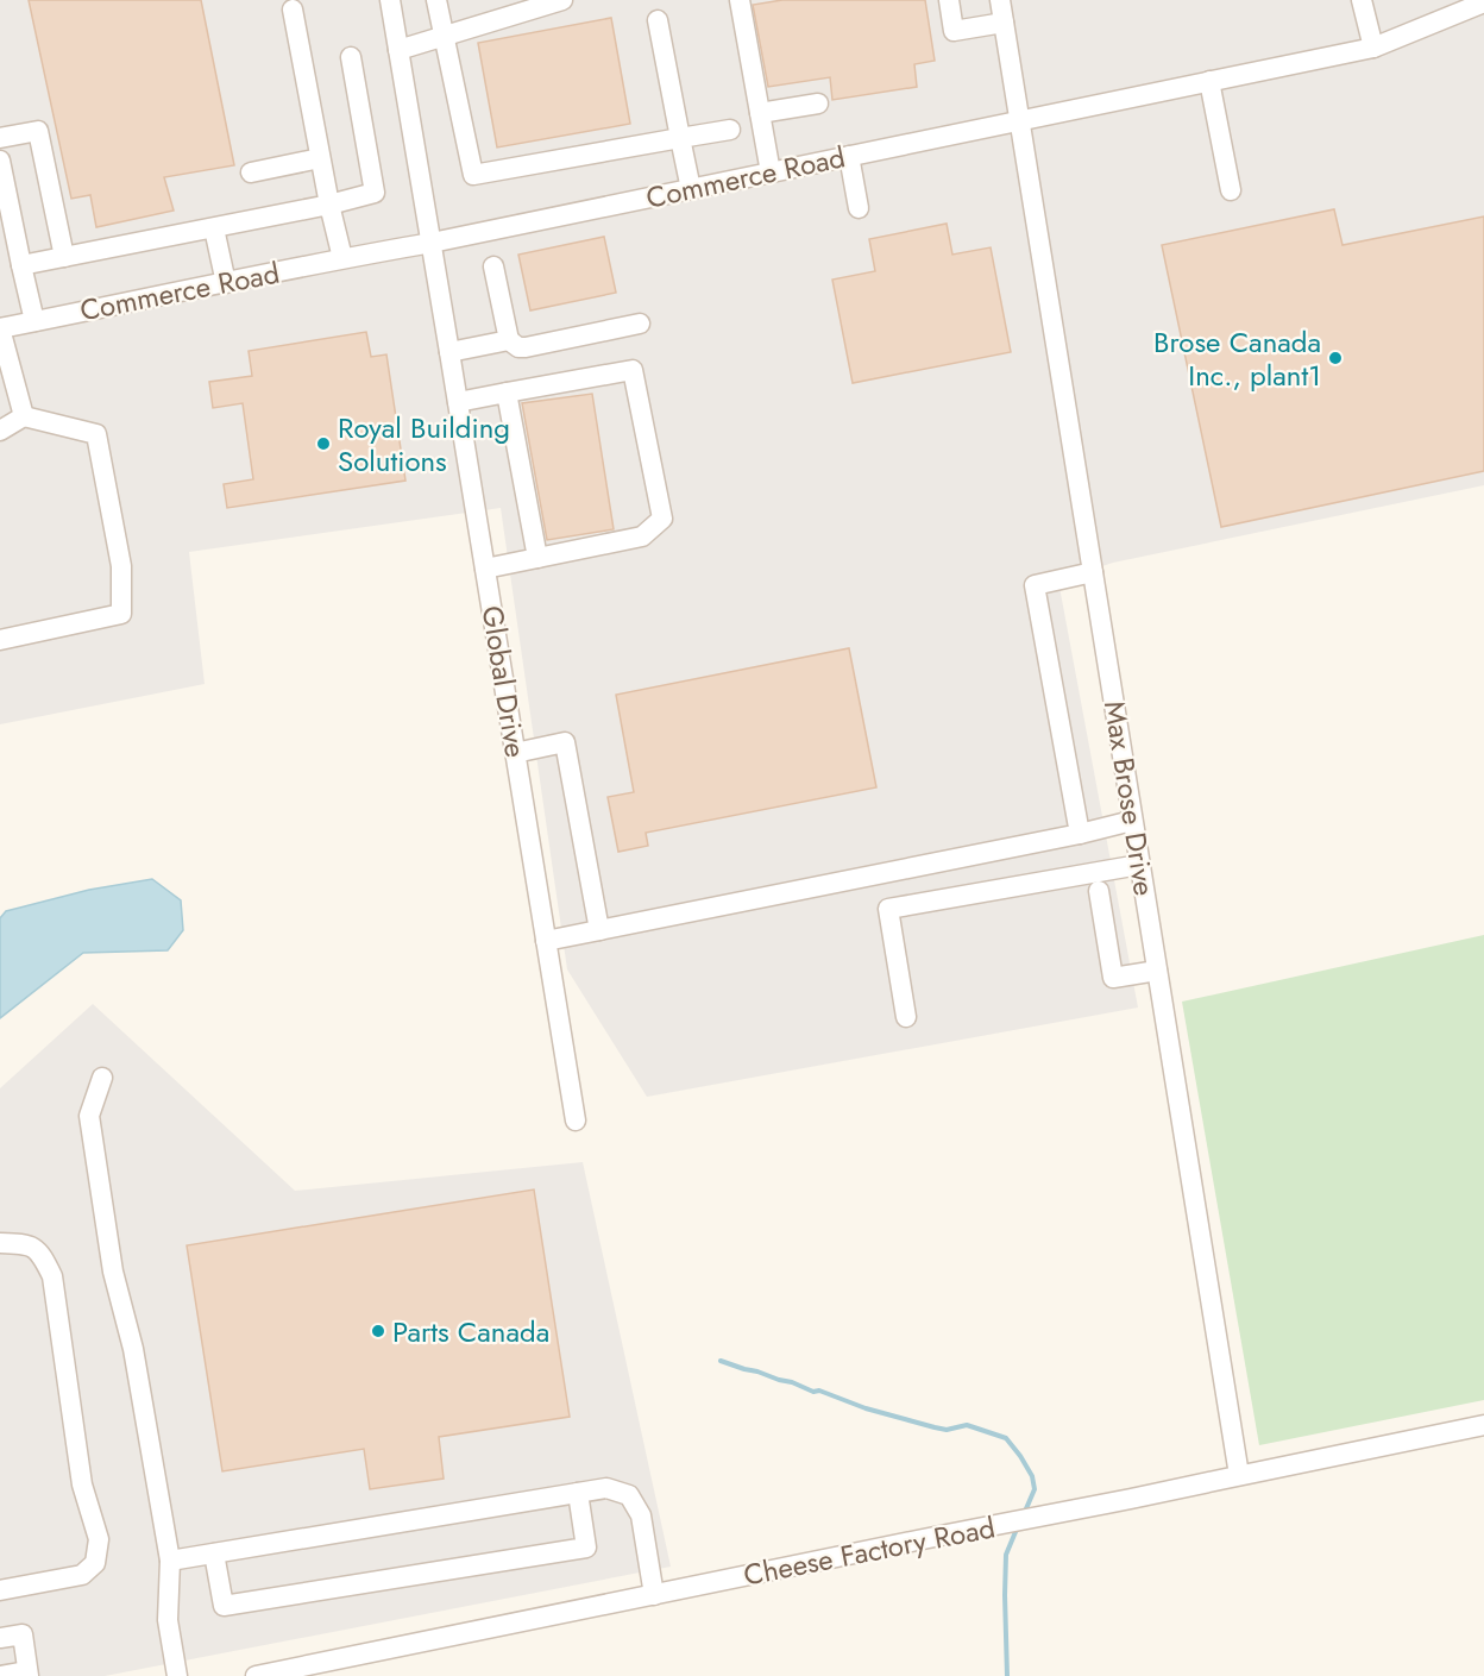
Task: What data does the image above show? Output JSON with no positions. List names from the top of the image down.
{
  "streets": {
    "street": [
      "Commerce Road",
      "Global Drive",
      "Max Brose Drive",
      "Cheese Factory Road"
    ]
  },
  "crossings": [
    ["Commerce Road", "Global Drive"],
    ["Commerce Road", "Max Brose Drive"],
    ["Max Brose Drive", "Cheese Factory Road"]
  ],
  "places": ["Brose Canada Inc., plant1", "Royal Building Solutions", "Parts Canada"]
}
